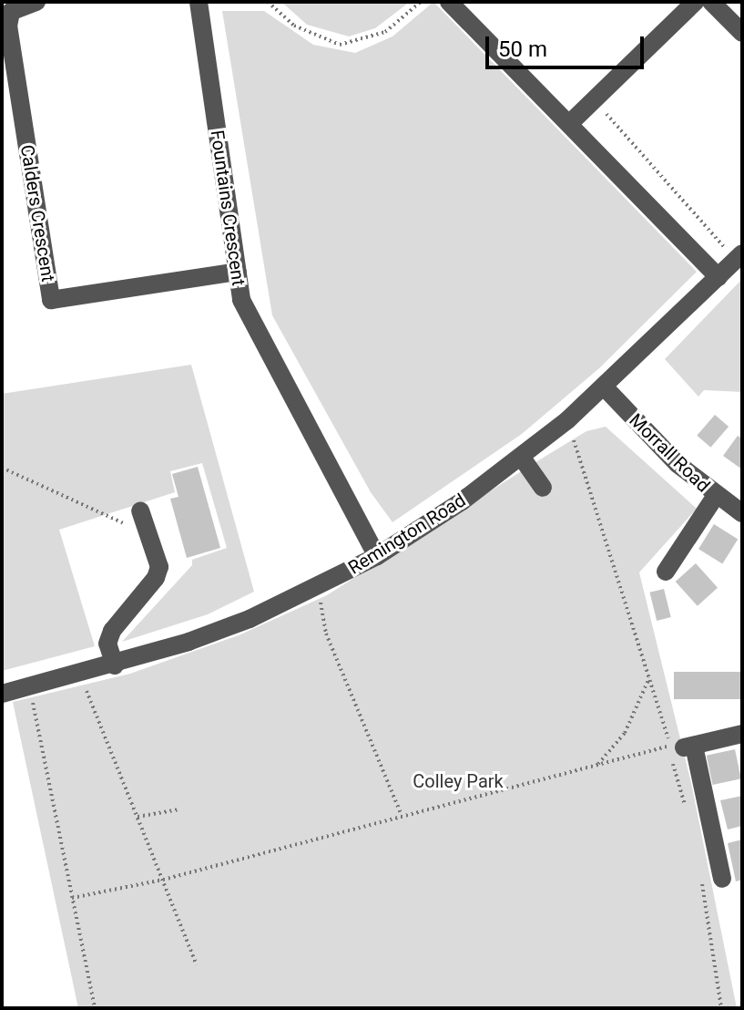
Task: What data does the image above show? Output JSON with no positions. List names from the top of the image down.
{
  "streets": {
    "street": [
      "Fountains Crescent",
      "Calders Crescent",
      "Morrall Road",
      "Remington Road"
    ]
  },
  "crossings": [
    ["Fountains Crescent", "Calders Crescent"],
    ["Fountains Crescent", "Remington Road"],
    ["Morrall Road", "Remington Road"]
  ],
  "parks": ["Colley Park"],
  "scale_bar": "50 m"
}
